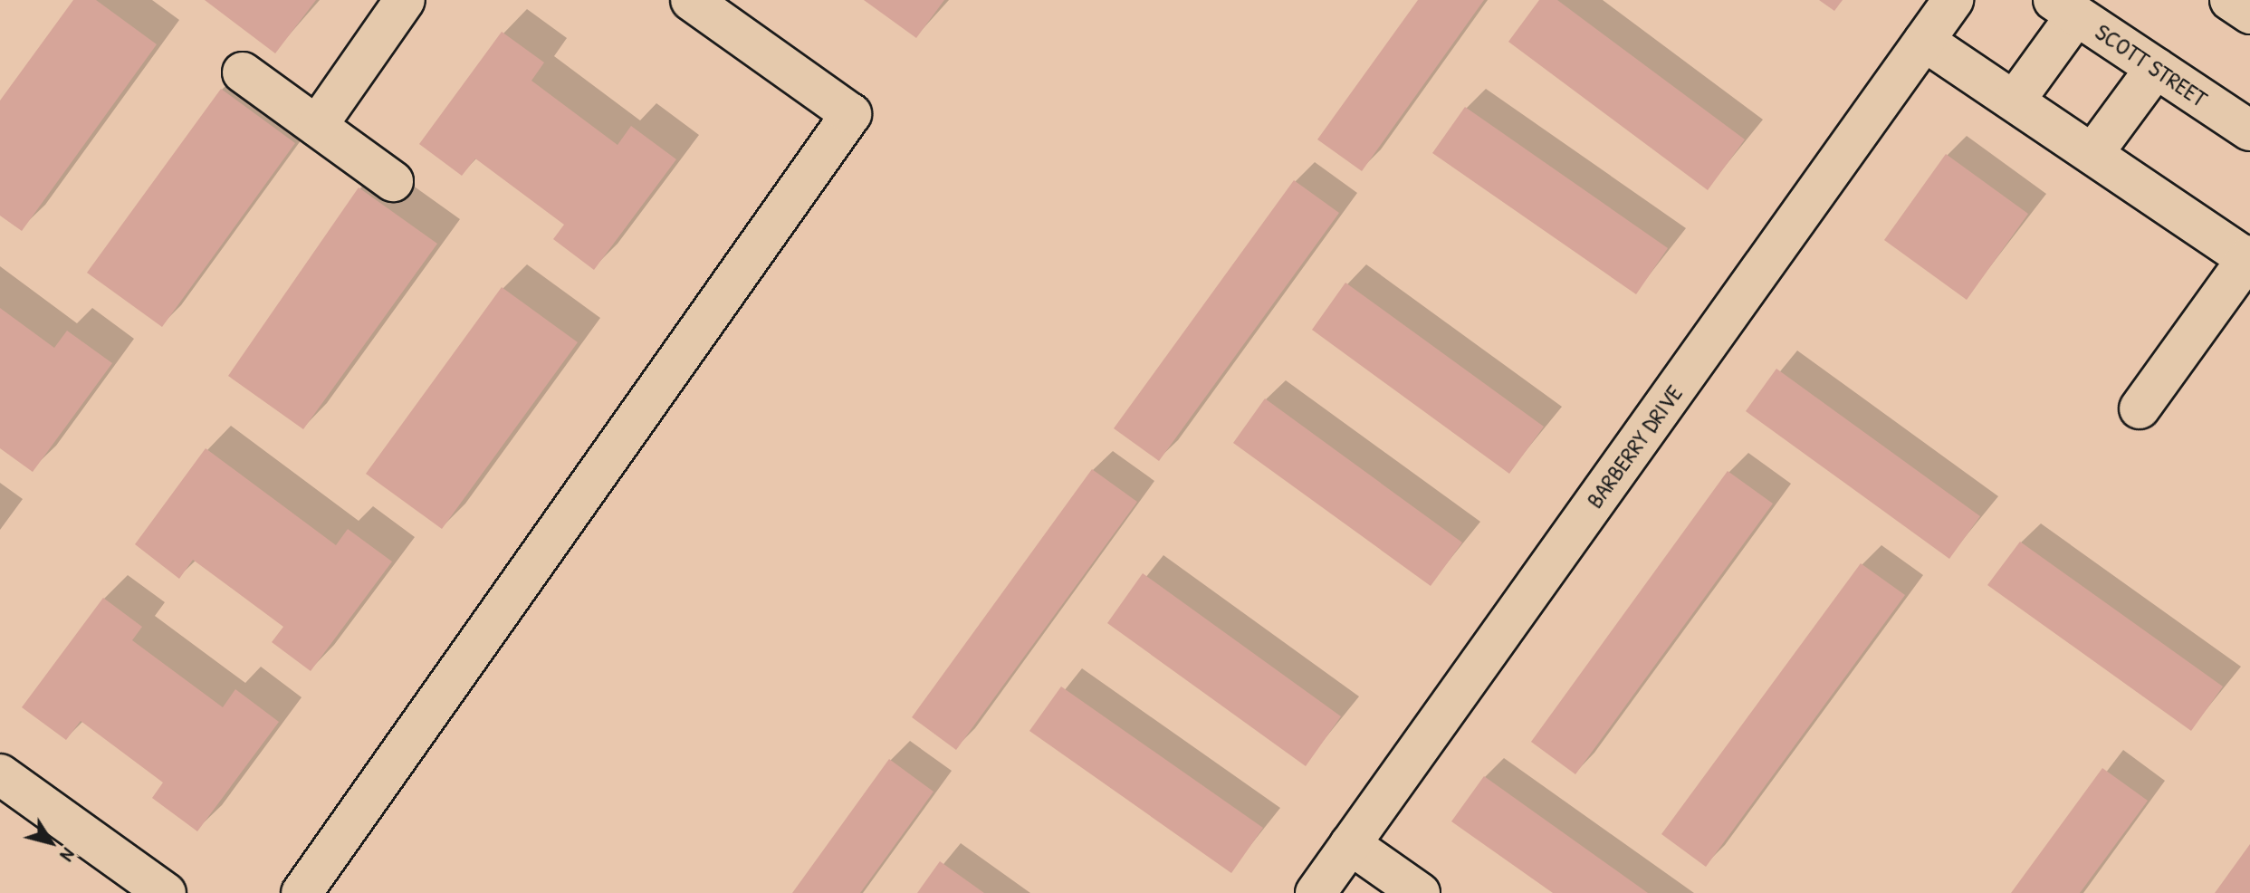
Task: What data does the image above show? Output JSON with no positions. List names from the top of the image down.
{
  "streets": {
    "street": ["SCOTT STREET", "BARBERRY DRIVE"]
  },
  "north": "bottom right"
}
